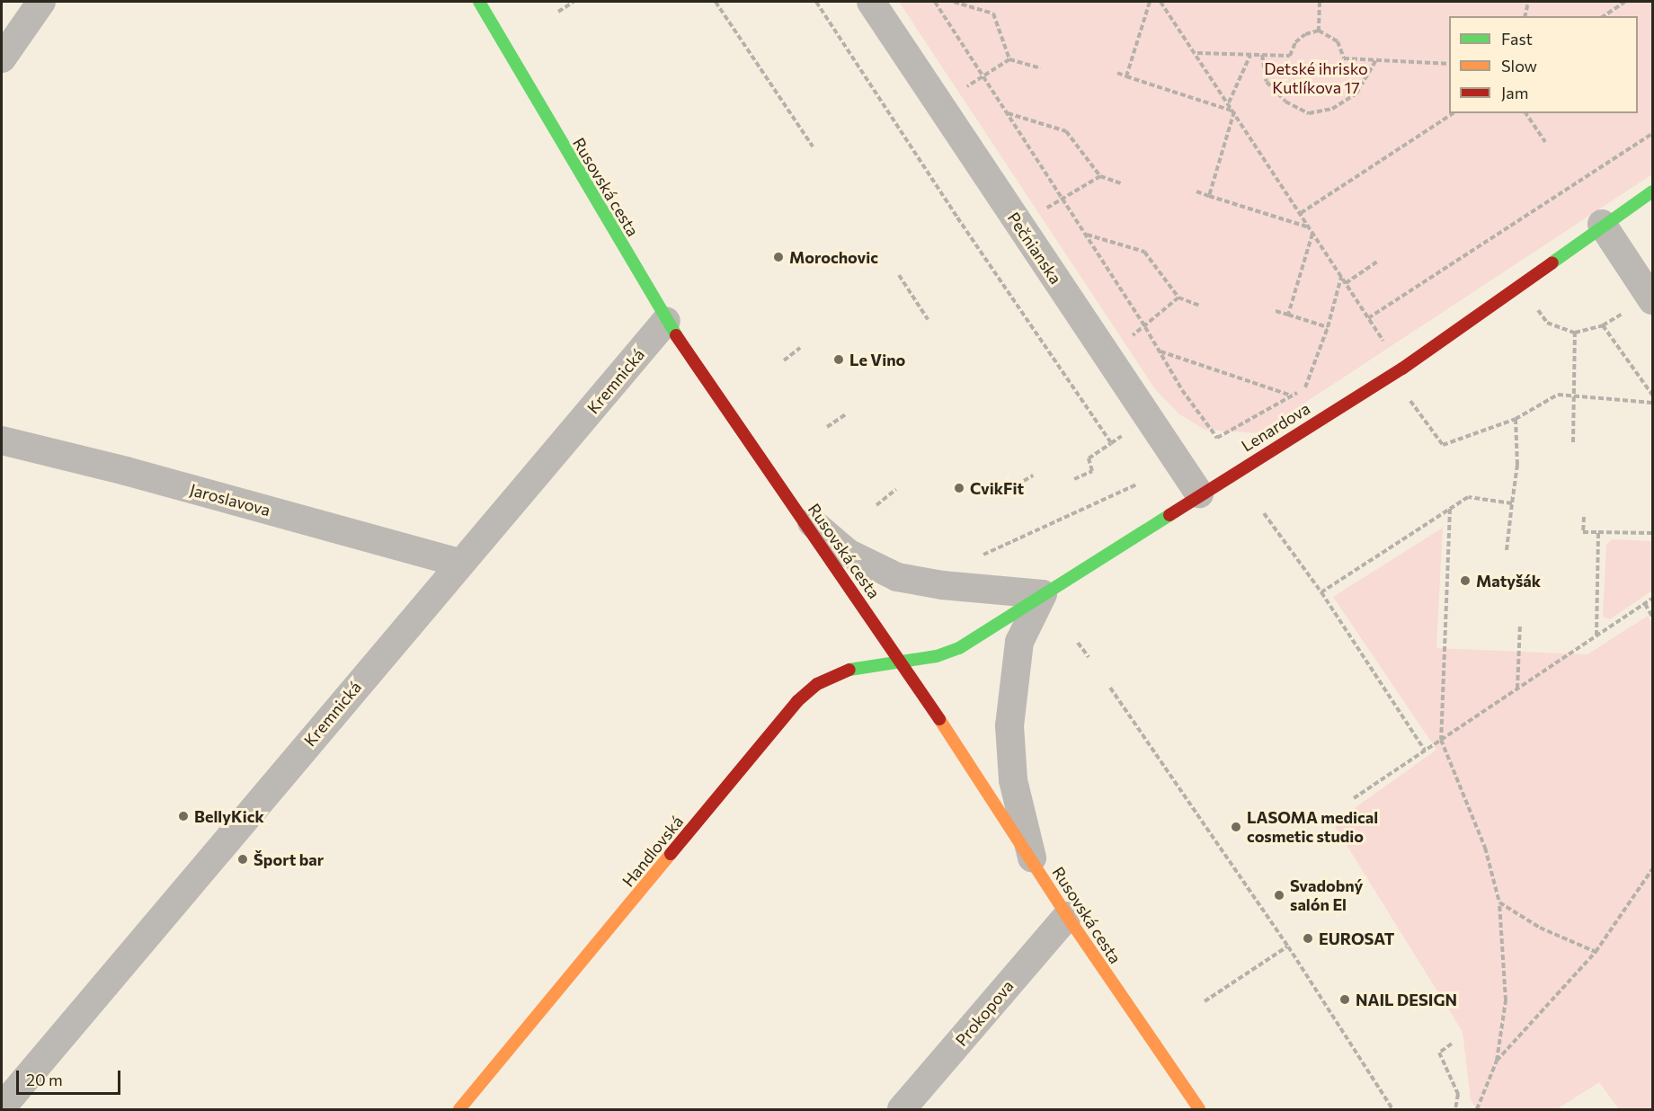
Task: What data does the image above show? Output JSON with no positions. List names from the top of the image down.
{
  "streets": {
    "street": [
      "Rusovská cesta",
      "Pečnianska",
      "Kremnická",
      "Lenardova",
      "Jaroslavova",
      "Handlovská",
      "Prokopova"
    ]
  },
  "crossings": [
    ["Rusovská cesta", "Kremnická"],
    ["Rusovská cesta", "Lenardova"],
    ["Rusovská cesta", "Handlovská"],
    ["Rusovská cesta", "Prokopova"],
    ["Pečnianska", "Lenardova"],
    ["Kremnická", "Jaroslavova"],
    ["Lenardova", "Handlovská"]
  ],
  "parks": ["Detské ihrisko Kutlíkova 17"],
  "places": [
    "Morochovic",
    "Le Vino",
    "CvikFit",
    "Matyšák",
    "BellyKick",
    "LASOMA medical cosmetic studio",
    "Šport bar",
    "Svadobný salón El",
    "EUROSAT",
    "NAIL DESIGN"
  ],
  "legend": ["Fast", "Slow", "Jam"],
  "scale_bar": "20 m"
}
